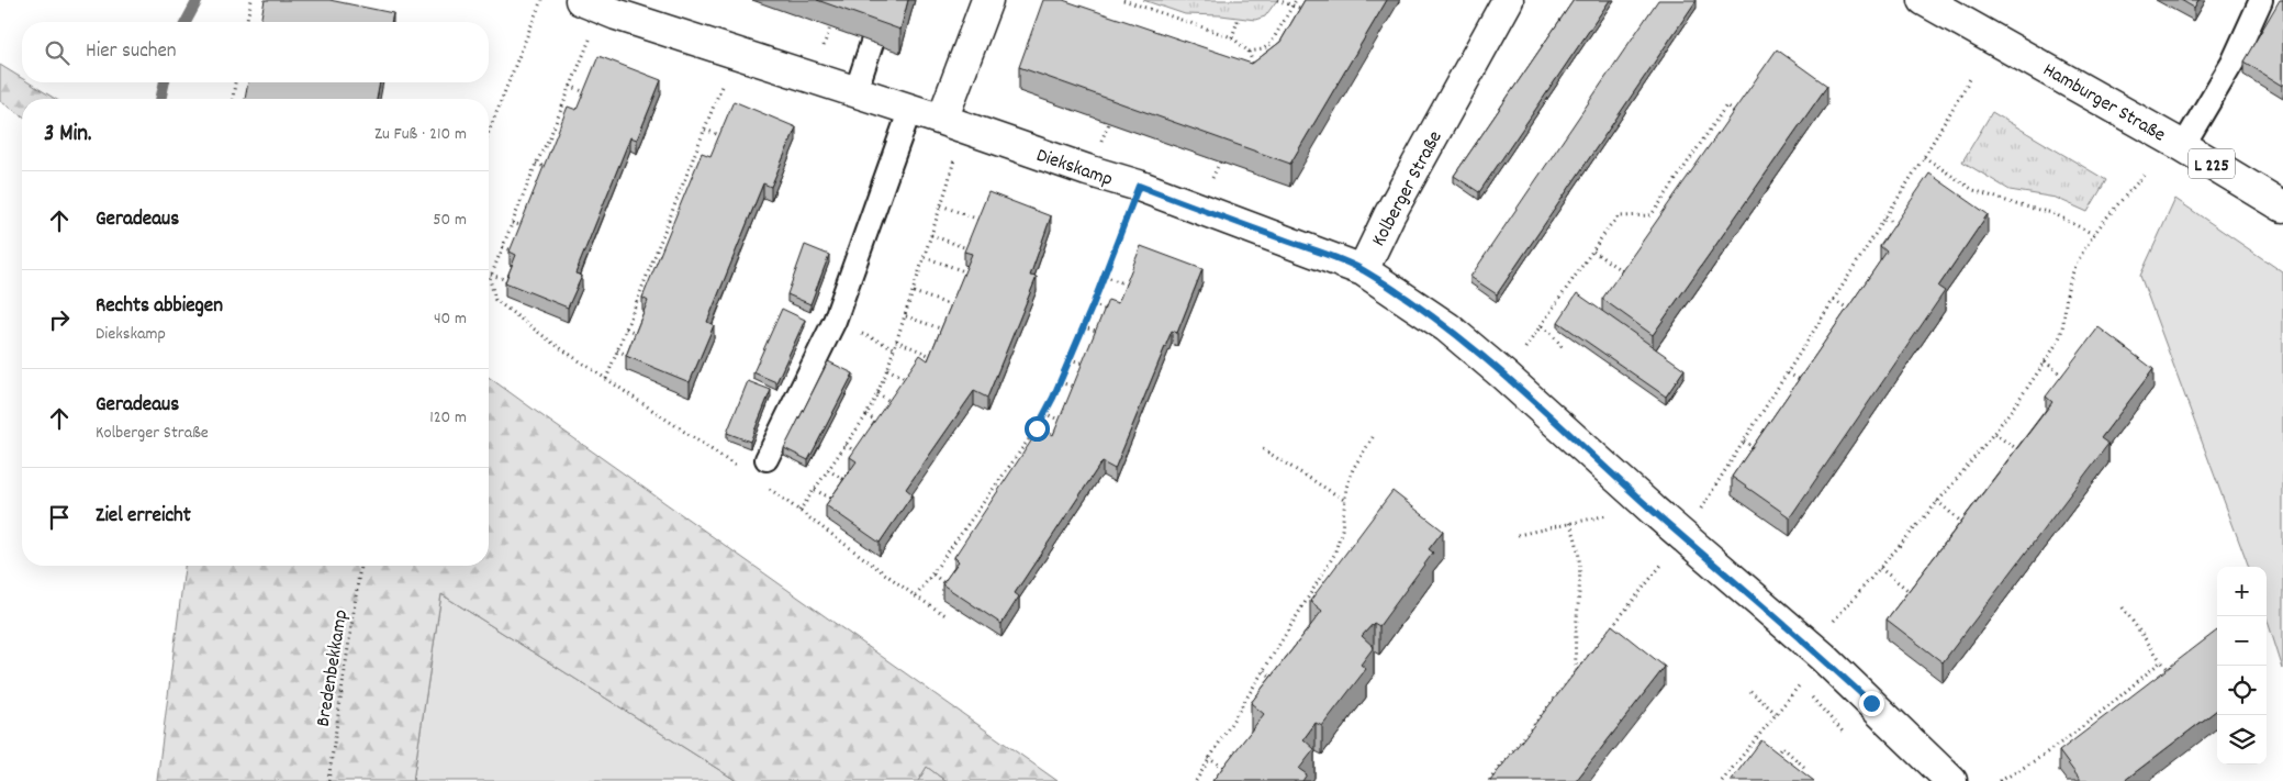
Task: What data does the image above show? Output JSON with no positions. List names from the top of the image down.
{
  "streets": {
    "street": [
      "Hamburger Straße",
      "L 225",
      "Diekskamp",
      "Kolberger Straße"
    ],
    "path": ["Bredenbekkamp"]
  },
  "crossings": [
    ["Diekskamp", "Kolberger Straße"]
  ],
  "page": {
    "search": "Hier suchen",
    "heading": ["3 Min.", "Zu Fuß · 210 m"],
    "list": [
      ["Geradeaus", "50 m"],
      ["Rechts abbiegen", "Diekskamp", "40 m"],
      ["Geradeaus", "Kolberger Straße", "120 m"],
      "Ziel erreicht"
    ],
    "map_buttons": ["+", "−"]
  }
}
